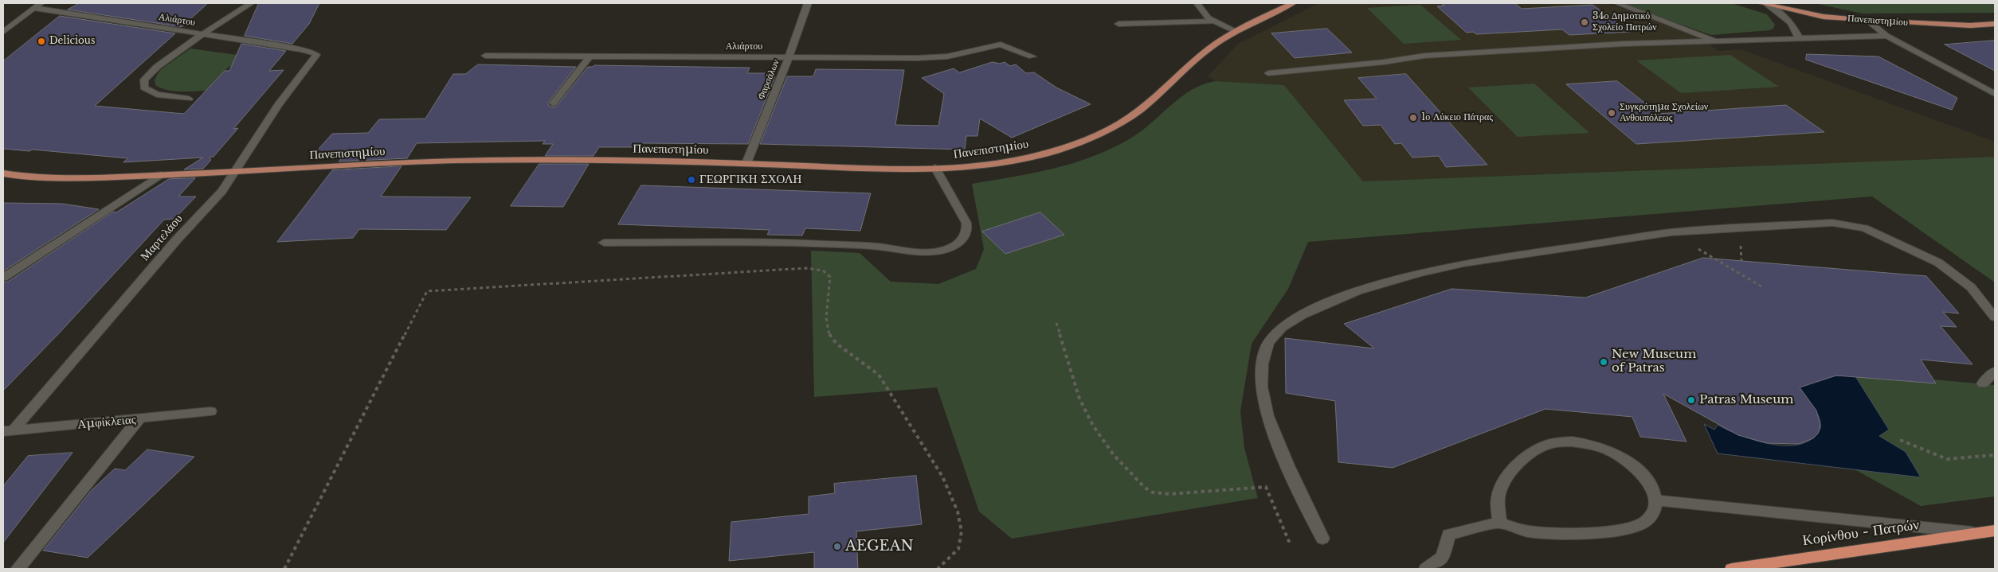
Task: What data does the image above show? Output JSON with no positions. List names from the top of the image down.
{
  "streets": {
    "highway": ["Κορίνθου - Πατρών"],
    "main road": ["Πανεπιστημίου"],
    "street": [
      "Αλιάρτου",
      "Φαρσάλων",
      "Μαρτελάου",
      "Αμφίκλειας"
    ]
  },
  "crossings": [
    ["Αλιάρτου", "Φαρσάλων"],
    ["Αλιάρτου", "Μαρτελάου"],
    ["Πανεπιστημίου", "Φαρσάλων"],
    ["Πανεπιστημίου", "Μαρτελάου"],
    ["Μαρτελάου", "Αμφίκλειας"]
  ],
  "places": [
    "34ο Δημοτικό Σχολείο Πατρών",
    "Delicious",
    "Συγκρότημα Σχολείων Ανθουπόλεως",
    "1ο Λύκειο Πάτρας",
    "ΓΕΩΡΓΙΚΗ ΣΧΟΛΗ",
    "New Museum of Patras",
    "Patras Museum",
    "AEGEAN"
  ]
}
